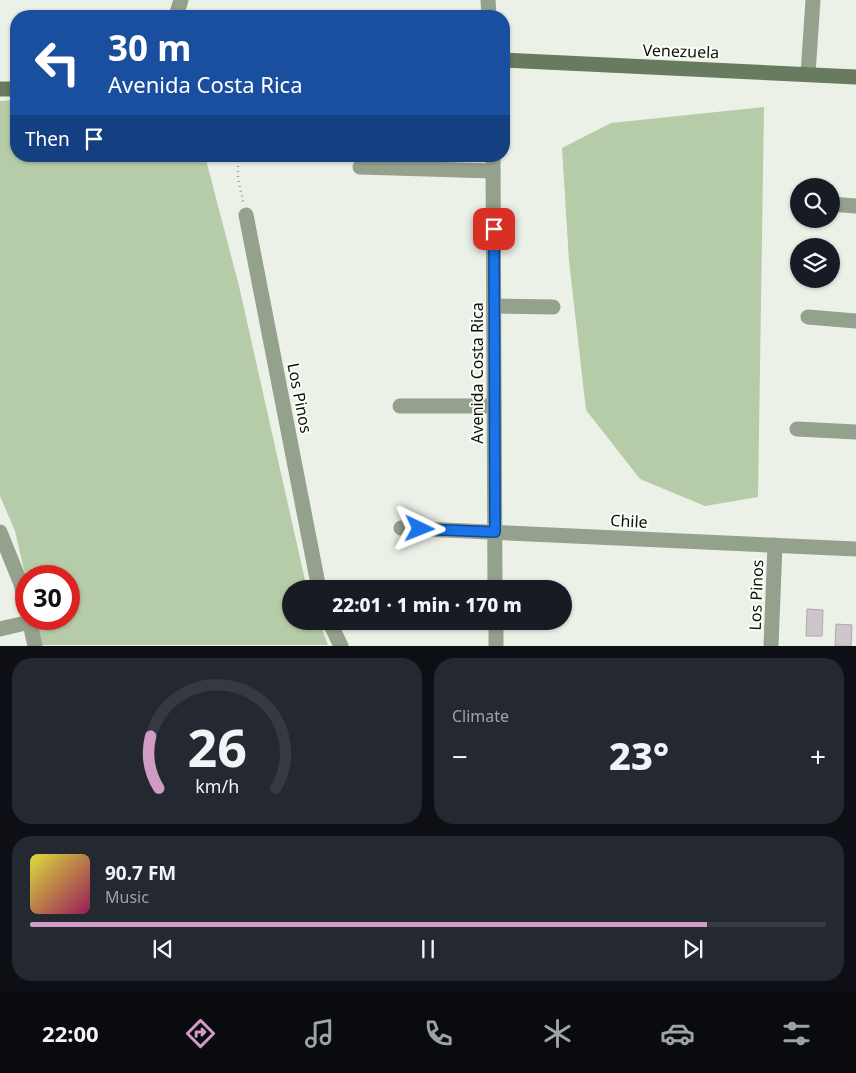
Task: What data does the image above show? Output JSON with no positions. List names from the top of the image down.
{
  "streets": {
    "street": [
      "Venezuela",
      "Avenida Costa Rica",
      "Los Pinos",
      "Chile"
    ]
  },
  "crossings": [
    ["Avenida Costa Rica", "Chile"],
    ["Los Pinos", "Chile"]
  ],
  "page": {
    "turn": ["30 m", "Avenida Costa Rica"],
    "then": "Then",
    "limit": "30",
    "trip": "22:01 · 1 min · 170 m",
    "tile": "Climate",
    "heat": ["−", "23°", "+"],
    "song": ["90.7 FM", "Music"],
    "tabs": "22:00",
    "gauge": ["26", "km/h"]
  }
}
